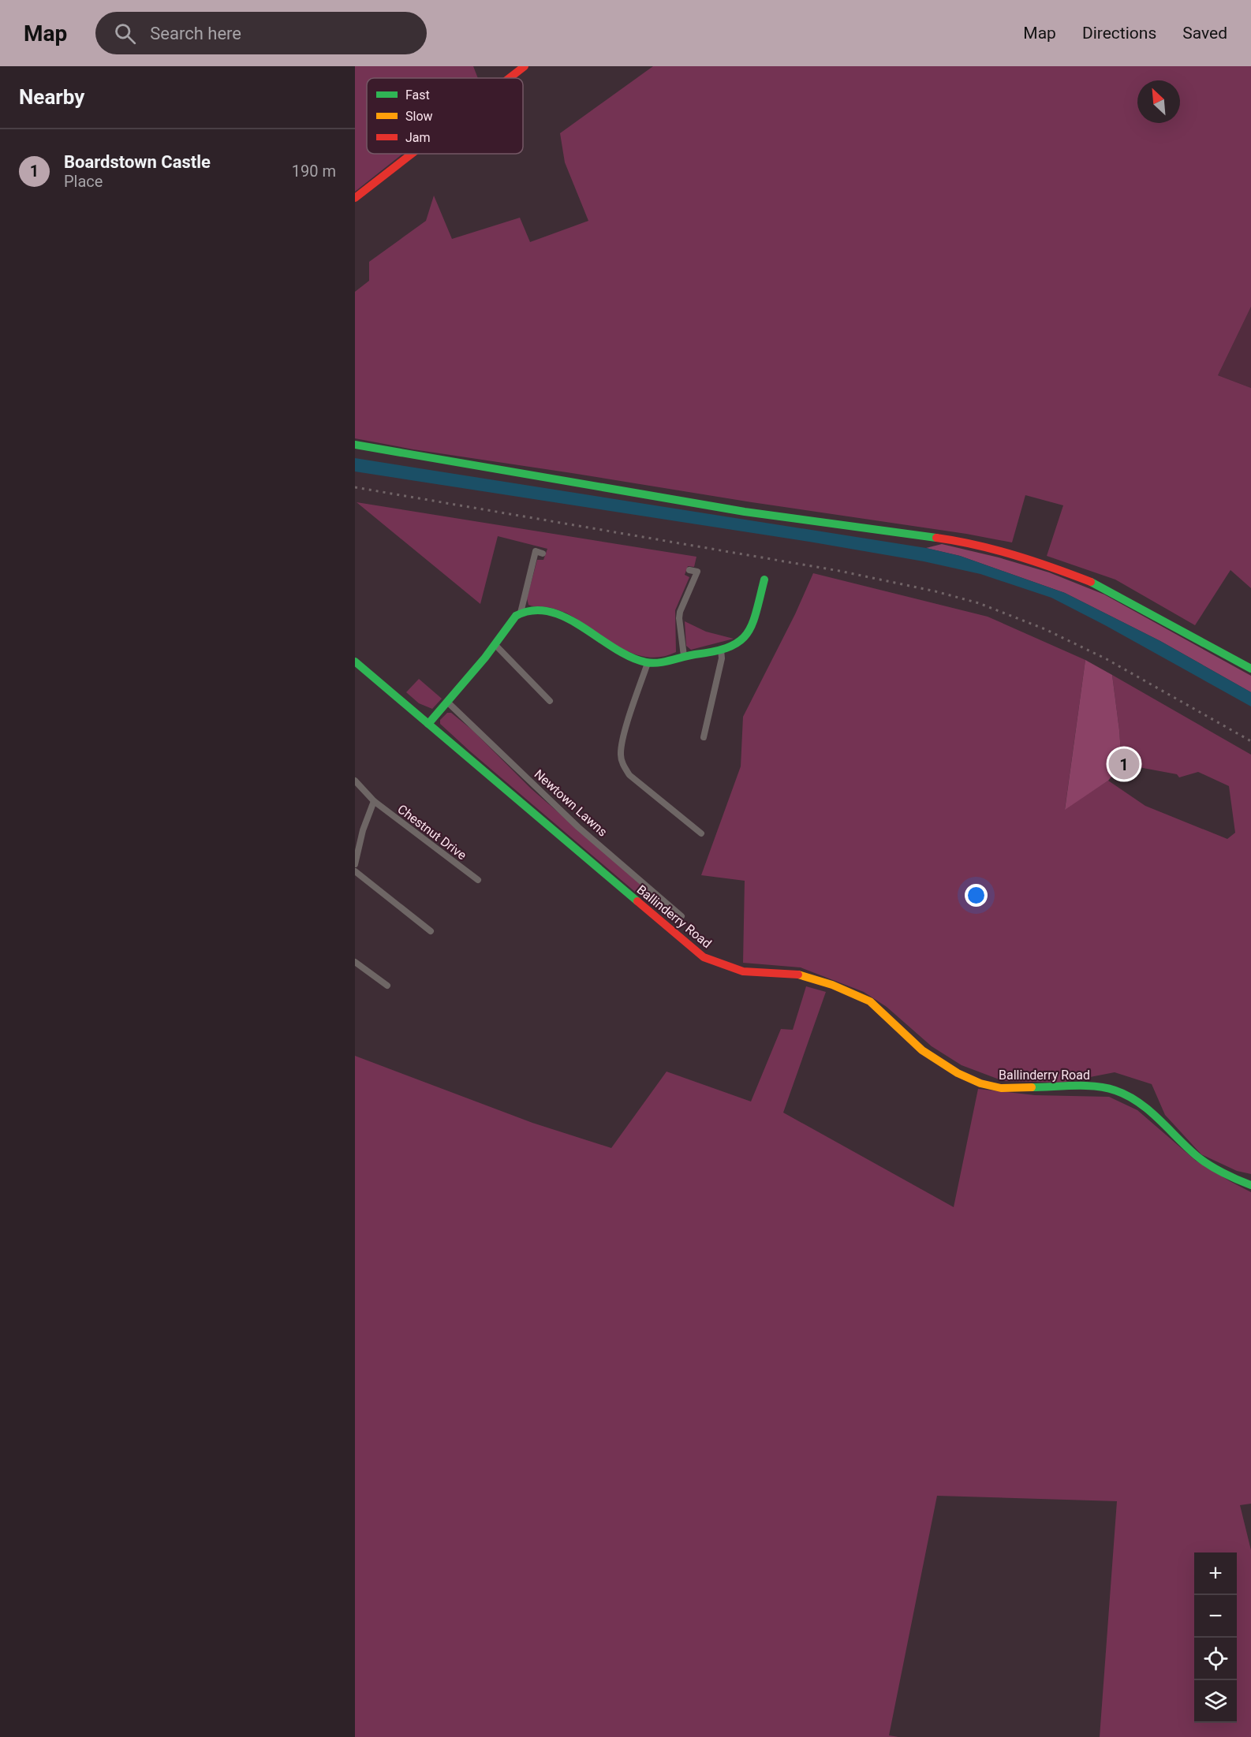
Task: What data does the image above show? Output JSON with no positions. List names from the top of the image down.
{
  "streets": {
    "street": ["Newtown Lawns", "Chestnut Drive", "Ballinderry Road"]
  },
  "legend": ["Fast", "Slow", "Jam"],
  "north": "top left",
  "page": {
    "header": "Map",
    "search": "Search here",
    "nav": ["Map", "Directions", "Saved"],
    "heading": "Nearby",
    "list": [
      {
        "mark": "1",
        "name": "Boardstown Castle",
        "note": "Place",
        "value": "190 m"
      }
    ],
    "pins": "1",
    "map_buttons": ["+", "−"]
  }
}
